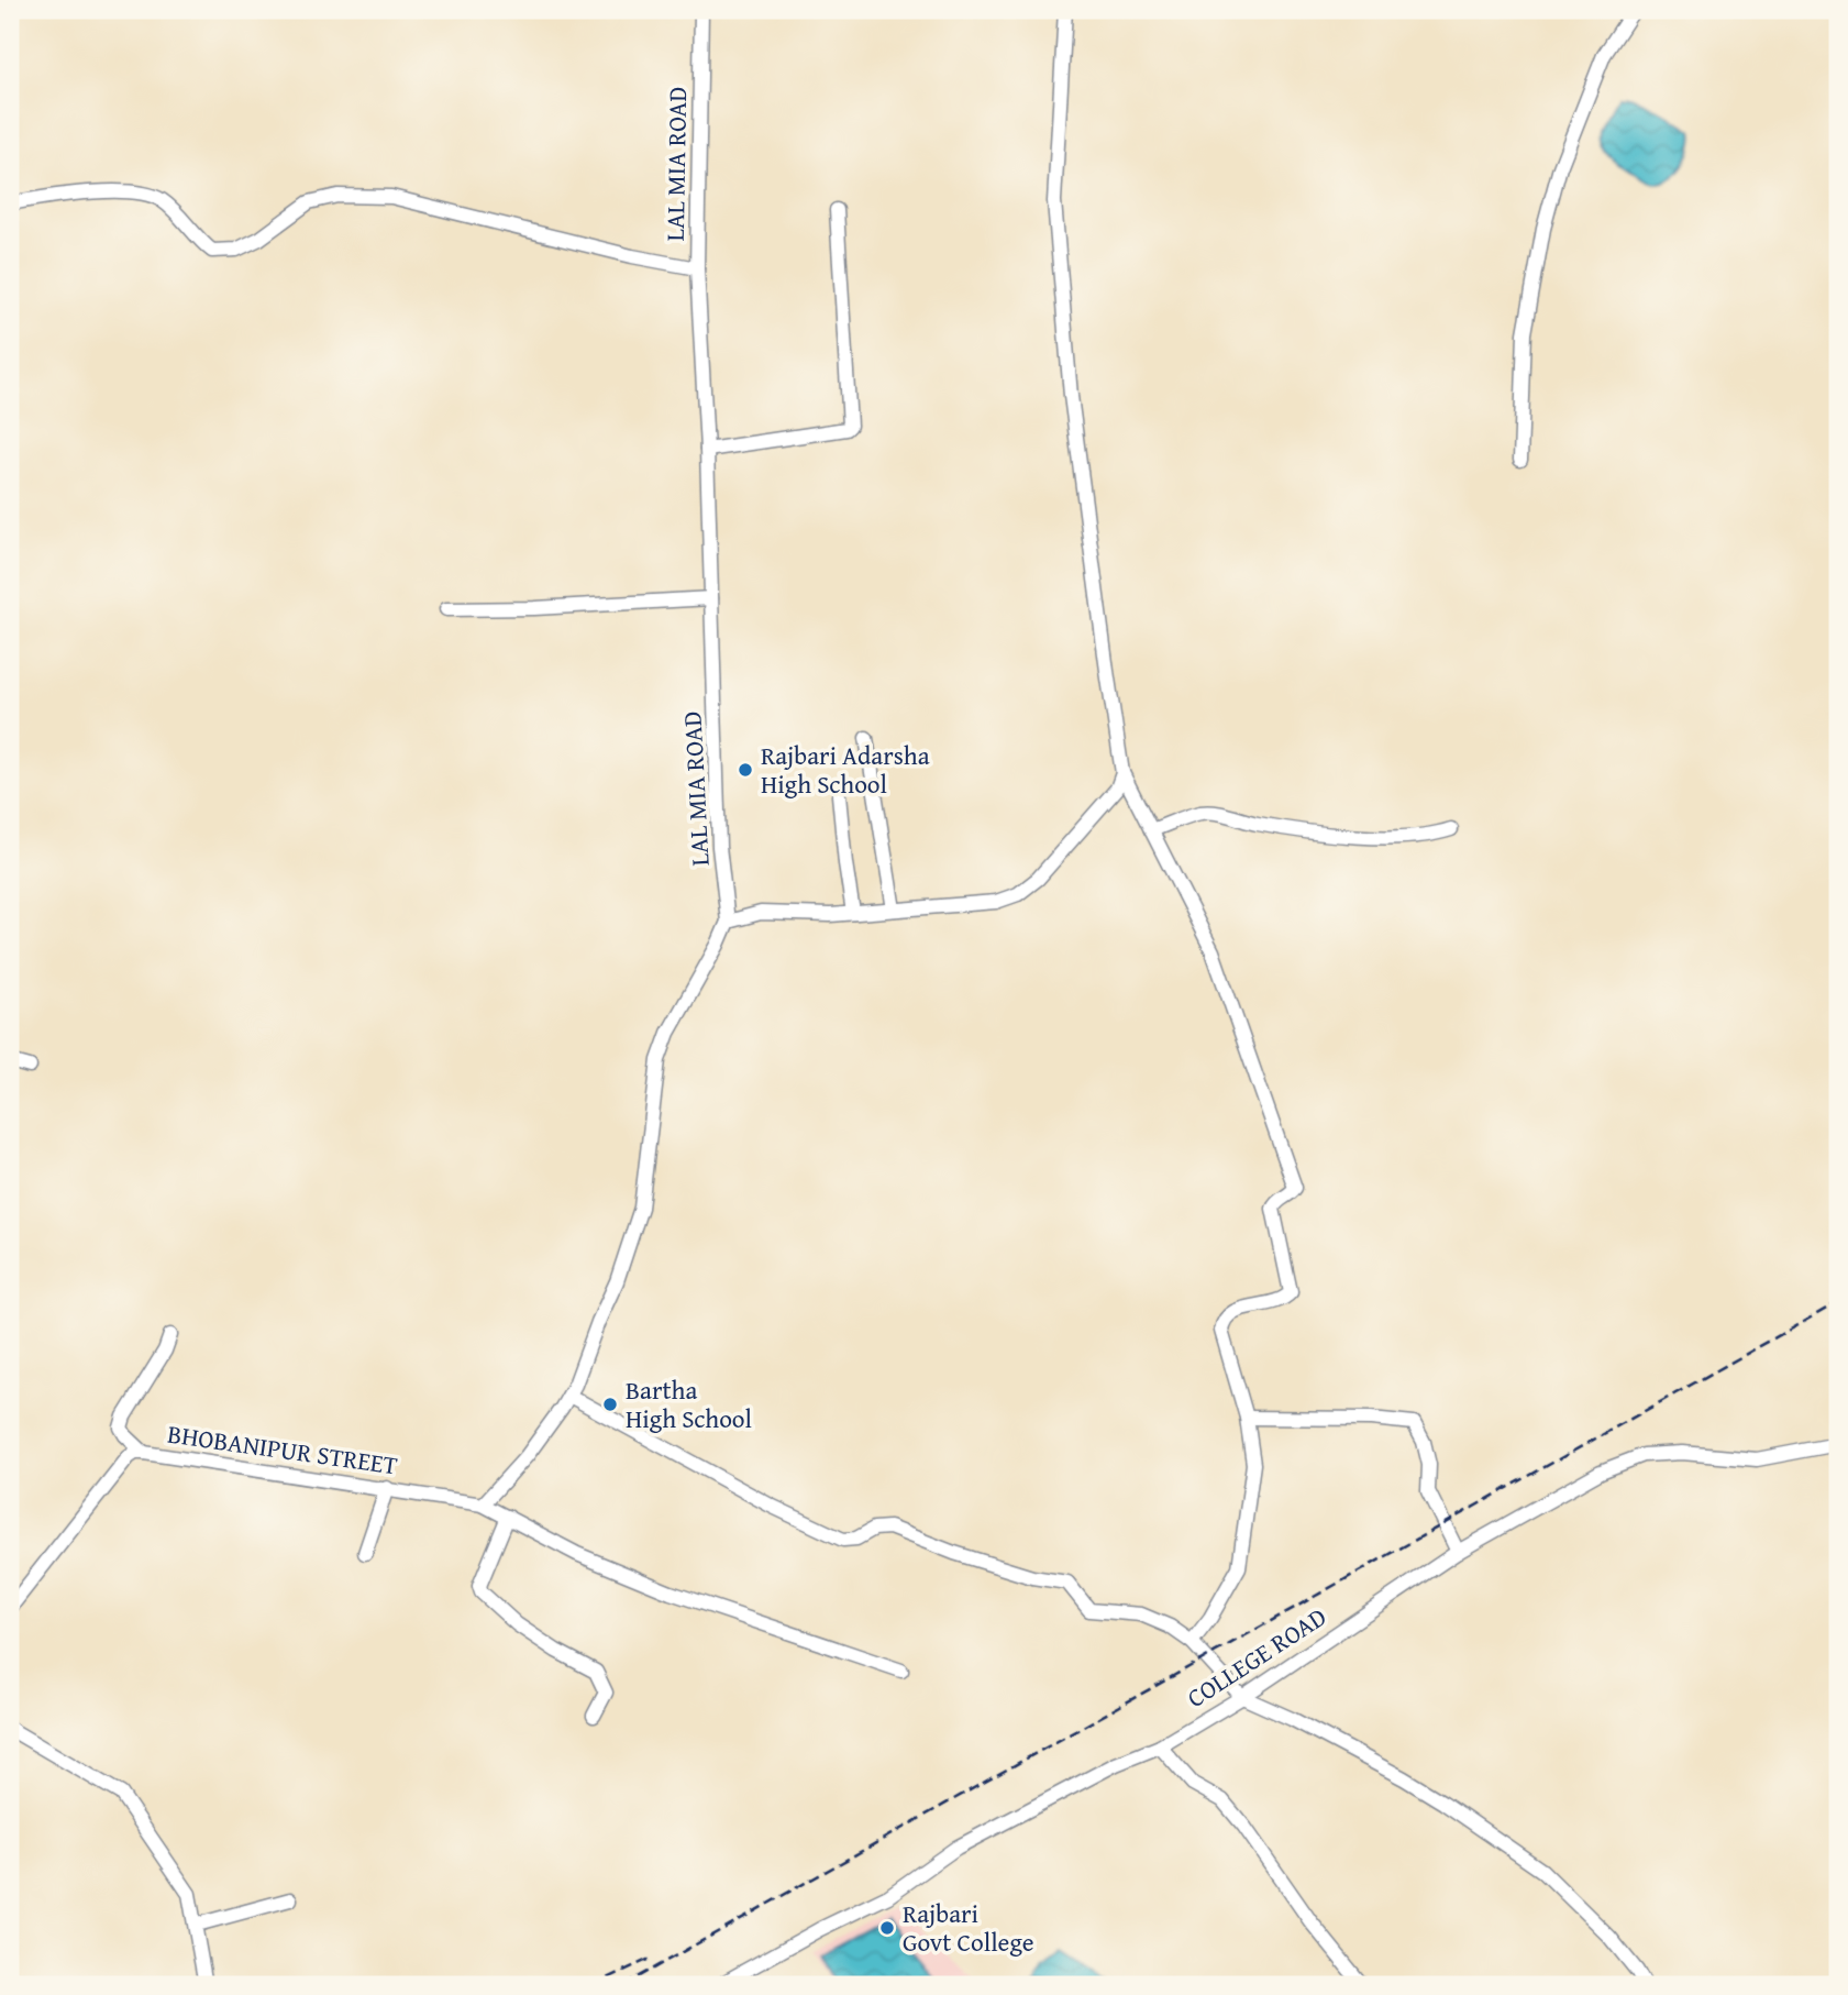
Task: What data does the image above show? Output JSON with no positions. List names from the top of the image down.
{
  "streets": {
    "street": ["LAL MIA ROAD", "BHOBANIPUR STREET", "COLLEGE ROAD"]
  },
  "places": ["Rajbari Adarsha High School", "Bartha High School", "Rajbari Govt College"]
}
